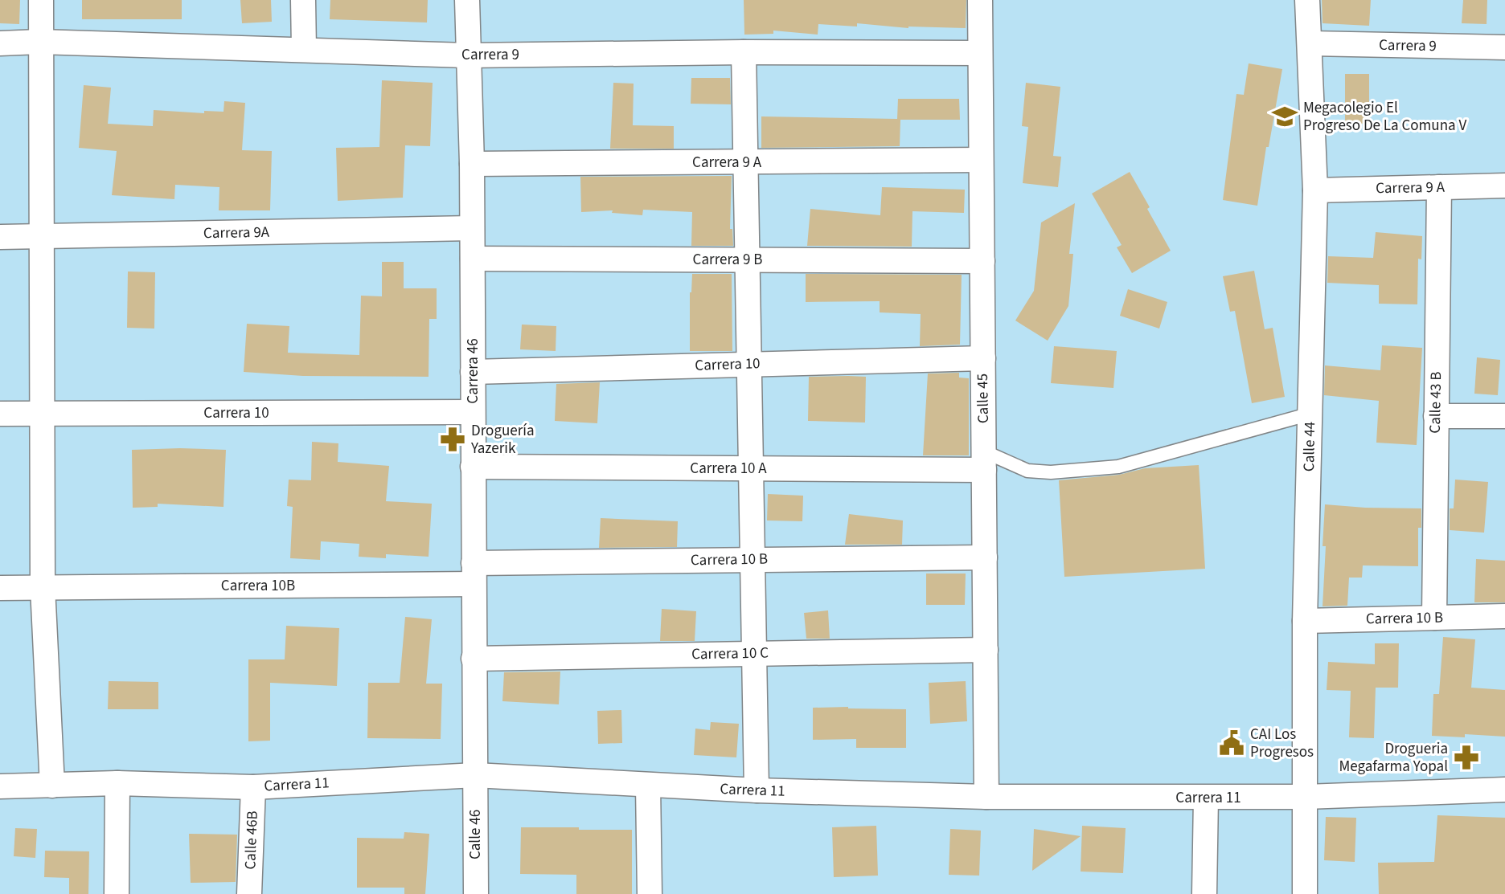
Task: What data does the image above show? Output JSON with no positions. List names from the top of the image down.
{
  "streets": {
    "street": [
      "Carrera 9",
      "Carrera 9 A",
      "Carrera 9A",
      "Carrera 9 B",
      "Carrera 10",
      "Carrera 46",
      "Calle 45",
      "Calle 43 B",
      "Calle 44",
      "Carrera 10 A",
      "Carrera 10 B",
      "Carrera 10B",
      "Carrera 10 C",
      "Carrera 11",
      "Calle 46",
      "Calle 46B"
    ]
  },
  "crossings": [
    ["Carrera 9", "Carrera 46"],
    ["Carrera 9", "Calle 45"],
    ["Carrera 9", "Calle 44"],
    ["Carrera 9 A", "Carrera 46"],
    ["Carrera 9 A", "Calle 45"],
    ["Carrera 9 A", "Calle 43 B"],
    ["Carrera 9 A", "Calle 44"],
    ["Carrera 9A", "Carrera 46"],
    ["Carrera 9 B", "Carrera 46"],
    ["Carrera 9 B", "Calle 45"],
    ["Carrera 10", "Carrera 46"],
    ["Carrera 10", "Calle 45"],
    ["Carrera 46", "Carrera 10 A"],
    ["Carrera 46", "Carrera 10 B"],
    ["Carrera 46", "Carrera 10B"],
    ["Carrera 46", "Carrera 10 C"],
    ["Carrera 46", "Carrera 11"],
    ["Carrera 46", "Calle 46"],
    ["Calle 45", "Carrera 10 A"],
    ["Calle 45", "Carrera 10 B"],
    ["Calle 45", "Carrera 10 C"],
    ["Calle 45", "Carrera 11"],
    ["Calle 43 B", "Carrera 10 B"],
    ["Calle 44", "Carrera 10 B"],
    ["Calle 44", "Carrera 11"],
    ["Carrera 10 B", "Carrera 10B"],
    ["Carrera 11", "Calle 46"],
    ["Carrera 11", "Calle 46B"]
  ],
  "places": {
    "school or university": ["Megacolegio El Progreso De La Comuna V"],
    "pharmacy": ["Droguería Yazerik", "Drogueria Megafarma Yopal"],
    "public building": ["CAI Los Progresos"]
  }
}
